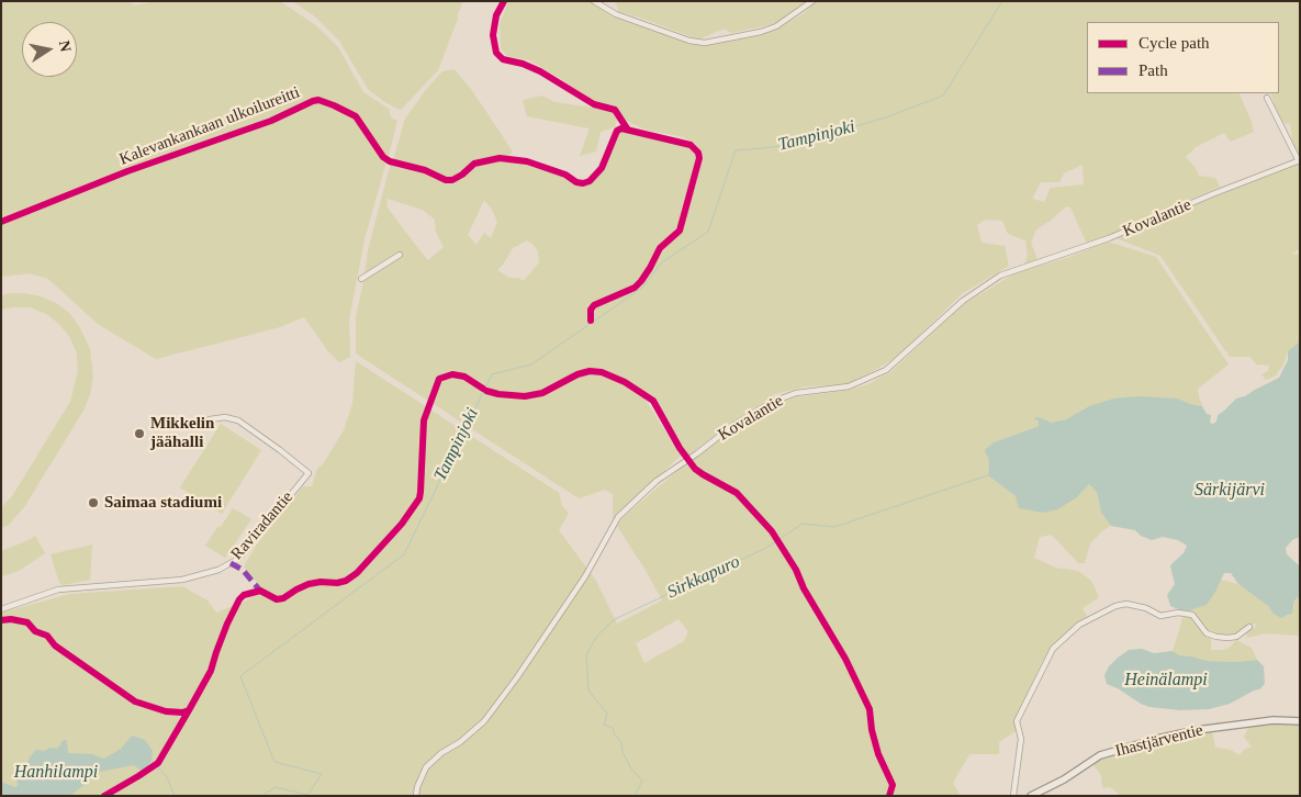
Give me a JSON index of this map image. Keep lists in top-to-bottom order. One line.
{"streets":{"street":["Kovalantie","Raviradantie","Ihastjärventie"],"cycle path":["Kalevankankaan ulkoilureitti"]},"water":["Tampinjoki","Särkijärvi","Sirkkapuro","Heinälampi","Hanhilampi"],"places":["Mikkelin jäähalli","Saimaa stadiumi"],"legend":["Cycle path","Path"],"north":"right"}
